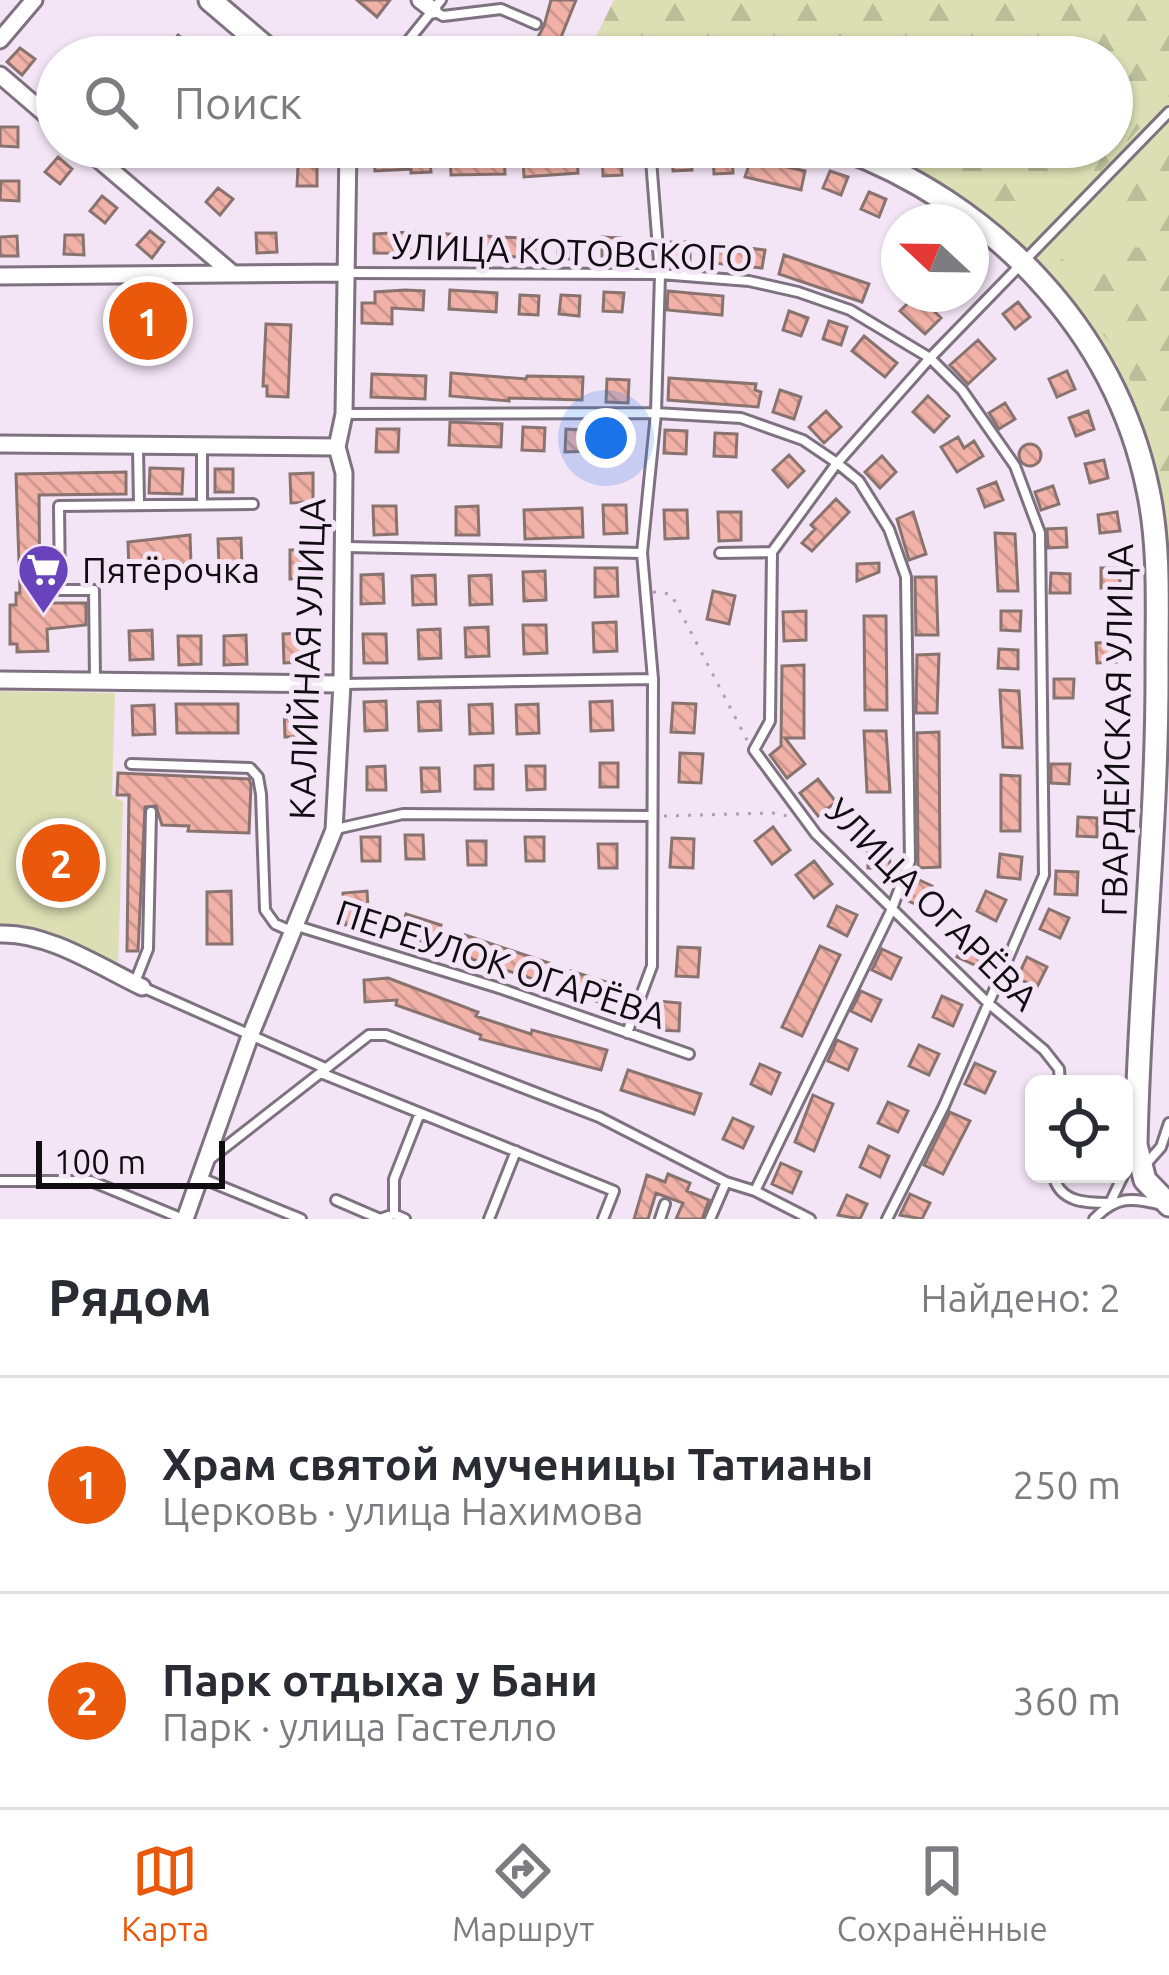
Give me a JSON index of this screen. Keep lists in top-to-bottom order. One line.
{"streets":{"main road":["ГВАРДЕЙСКАЯ УЛИЦА"],"street":["КАЛИЙНАЯ УЛИЦА"],"lane":["УЛИЦА КОТОВСКОГО","УЛИЦА ОГАРЁВА","ПЕРЕУЛОК ОГАРЁВА"]},"crossings":[["УЛИЦА КОТОВСКОГО","КАЛИЙНАЯ УЛИЦА"],["УЛИЦА КОТОВСКОГО","УЛИЦА ОГАРЁВА"],["КАЛИЙНАЯ УЛИЦА","ПЕРЕУЛОК ОГАРЁВА"]],"places":{"supermarket":["Пятёрочка"]},"scale_bar":"100 m","north":"left","page":{"search":"Поиск","pins":["1","2"],"scale":"100 m","heading":["Рядом","Найдено: 2"],"list":[{"mark":"1","name":"Храм святой мученицы Татианы","note":"Церковь · улица Нахимова","value":"250 m"},{"mark":"2","name":"Парк отдыха у Бани","note":"Парк · улица Гастелло","value":"360 m"}],"nav":["Карта","Маршрут","Сохранённые"]}}
